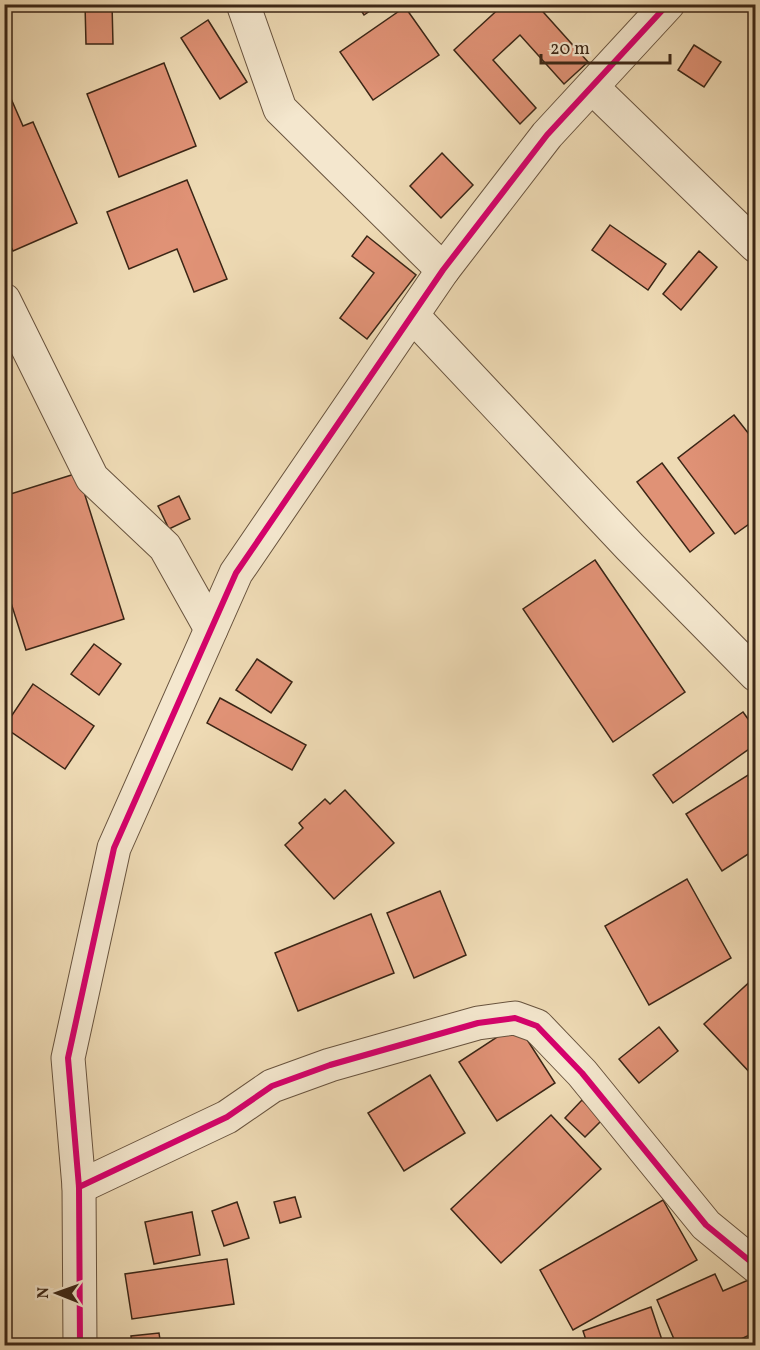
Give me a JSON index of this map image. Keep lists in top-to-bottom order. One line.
{"scale_bar":"20 m","north":"left"}
